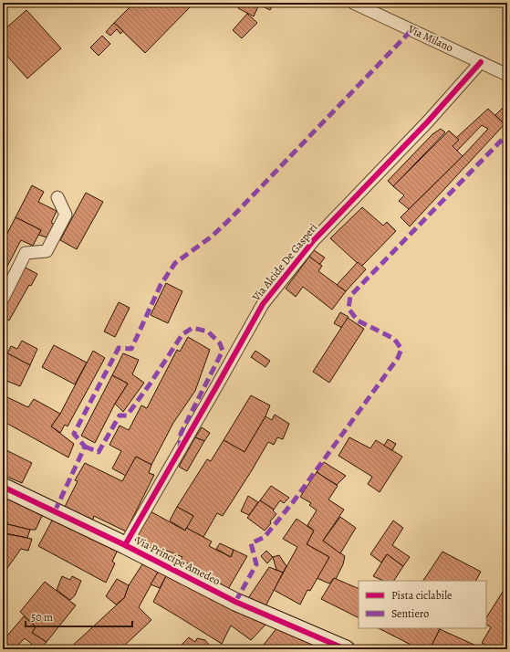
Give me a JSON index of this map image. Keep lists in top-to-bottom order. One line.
{"streets":{"street":["Via Milano","Via Alcide De Gasperi","Via Principe Amedeo"]},"crossings":[["Via Milano","Via Alcide De Gasperi"],["Via Alcide De Gasperi","Via Principe Amedeo"]],"legend":["Pista ciclabile","Sentiero"],"scale_bar":"50 m"}
